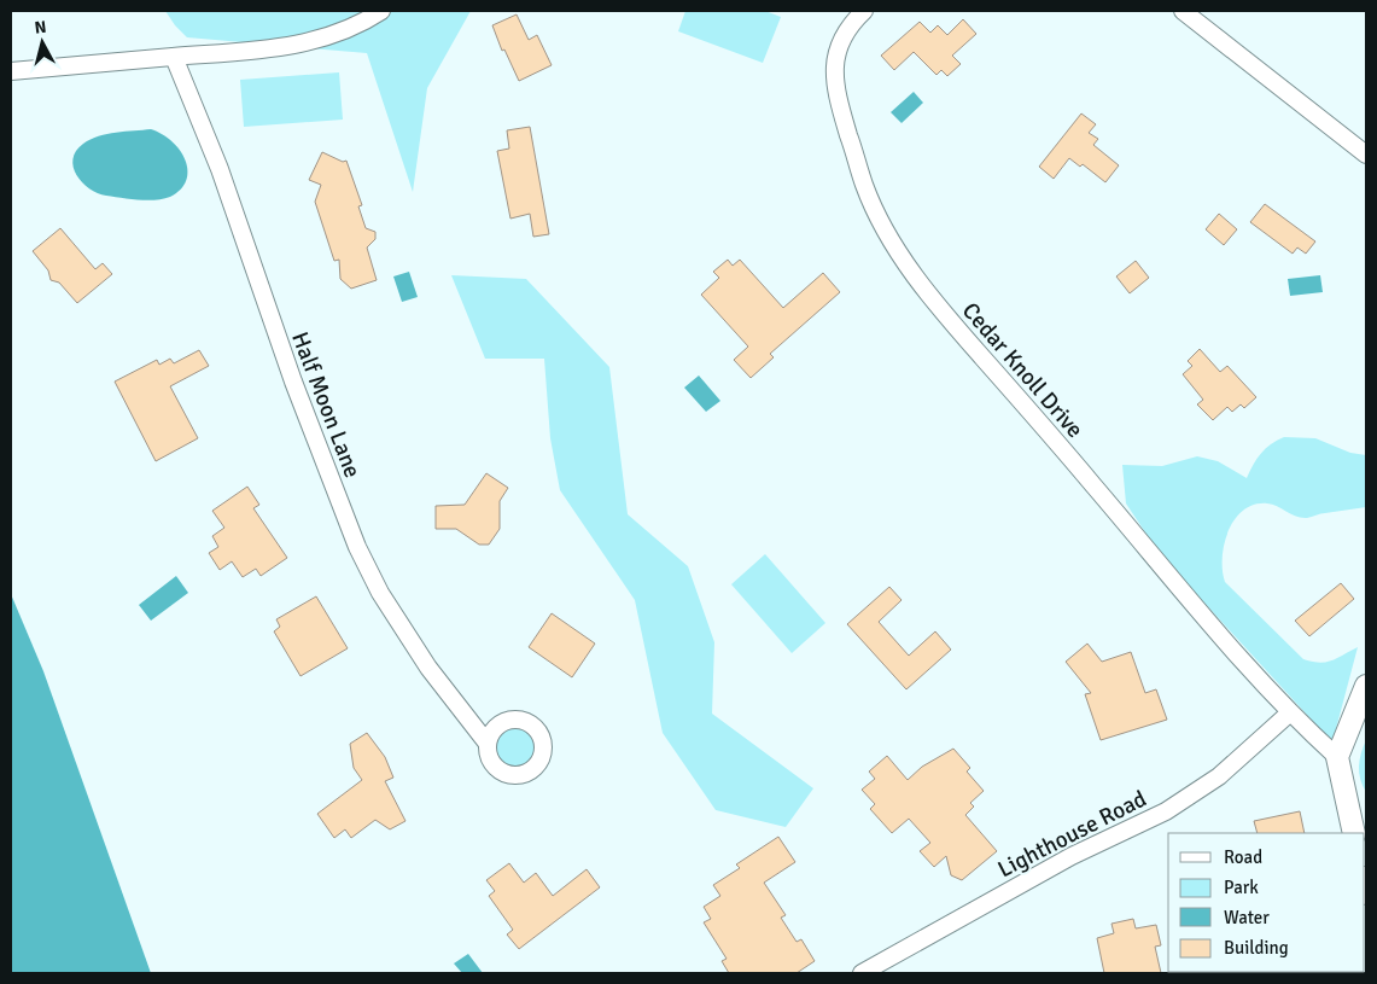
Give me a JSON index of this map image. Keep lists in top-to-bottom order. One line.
{"streets":{"street":["Cedar Knoll Drive","Half Moon Lane","Lighthouse Road"]},"crossings":[["Cedar Knoll Drive","Lighthouse Road"]],"legend":["Road","Park","Water","Building"],"north":"top"}
